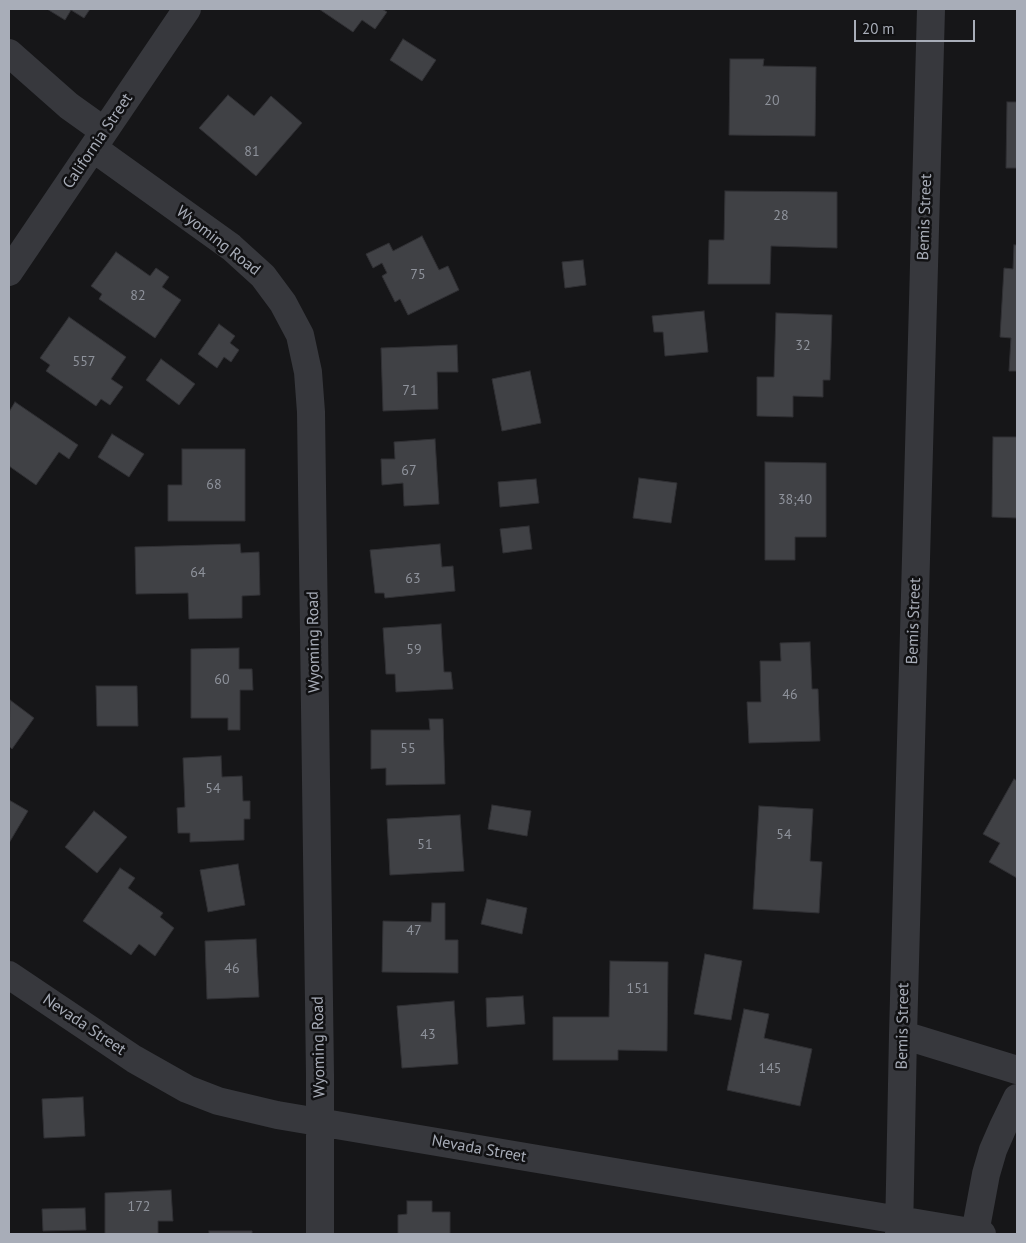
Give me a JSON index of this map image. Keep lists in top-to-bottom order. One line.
{"streets":{"street":["California Street","Bemis Street","Wyoming Road","Nevada Street"]},"crossings":[["California Street","Wyoming Road"],["Bemis Street","Nevada Street"],["Wyoming Road","Nevada Street"]],"house_numbers":["20","81","28","75","82","32","557","71","67","68","38;40","64","63","59","60","46","55","54","54","51","47","46","151","43","145","172"],"scale_bar":"20 m"}
